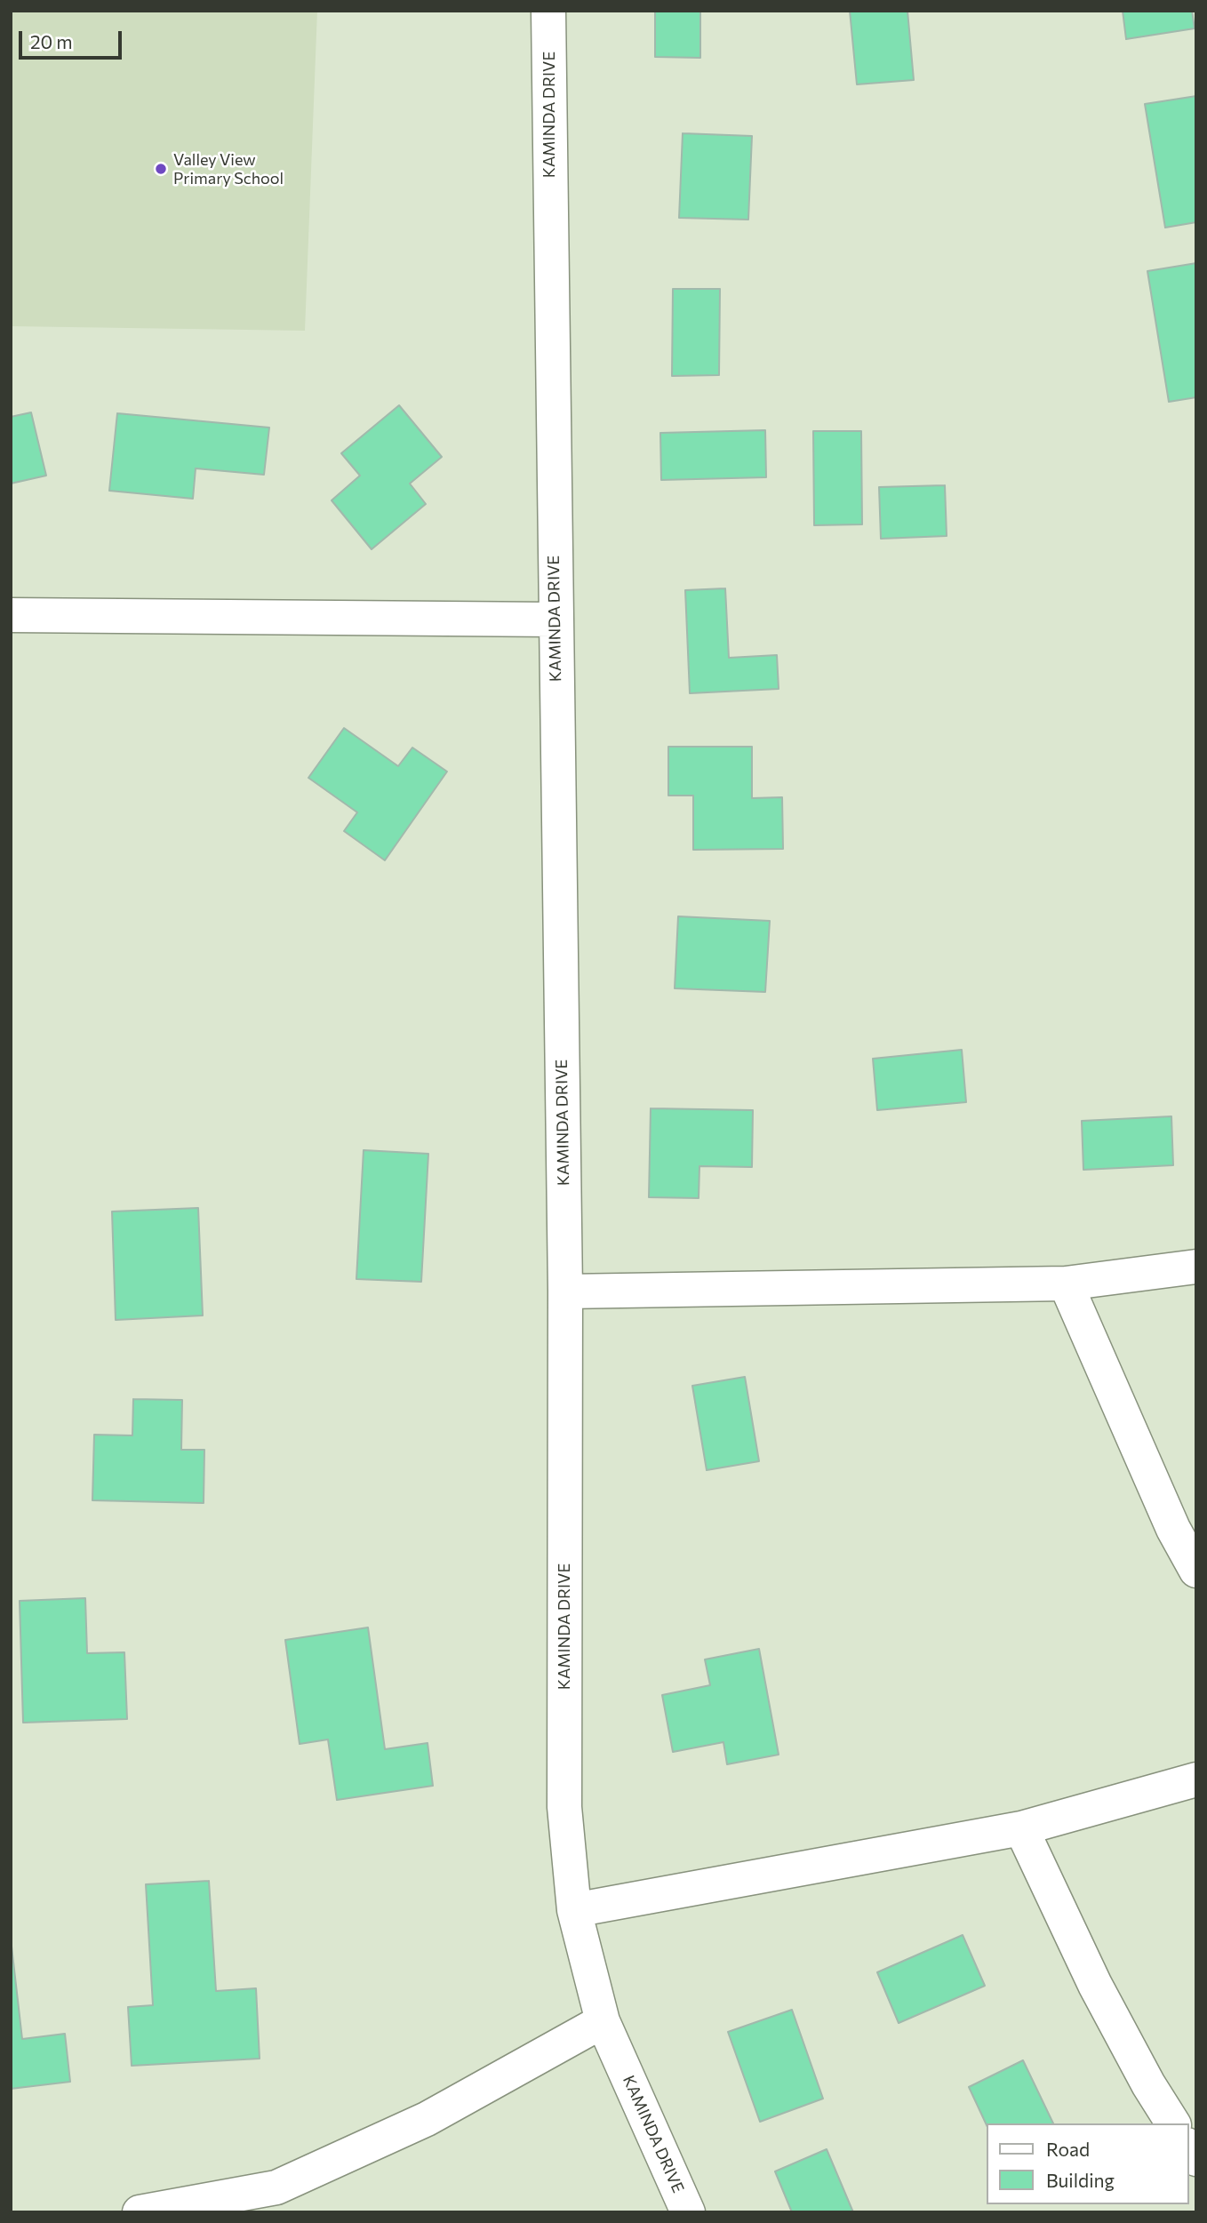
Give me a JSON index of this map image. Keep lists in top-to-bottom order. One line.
{"streets":{"street":["KAMINDA DRIVE"]},"places":["Valley View Primary School"],"legend":["Road","Building"],"scale_bar":"20 m"}
